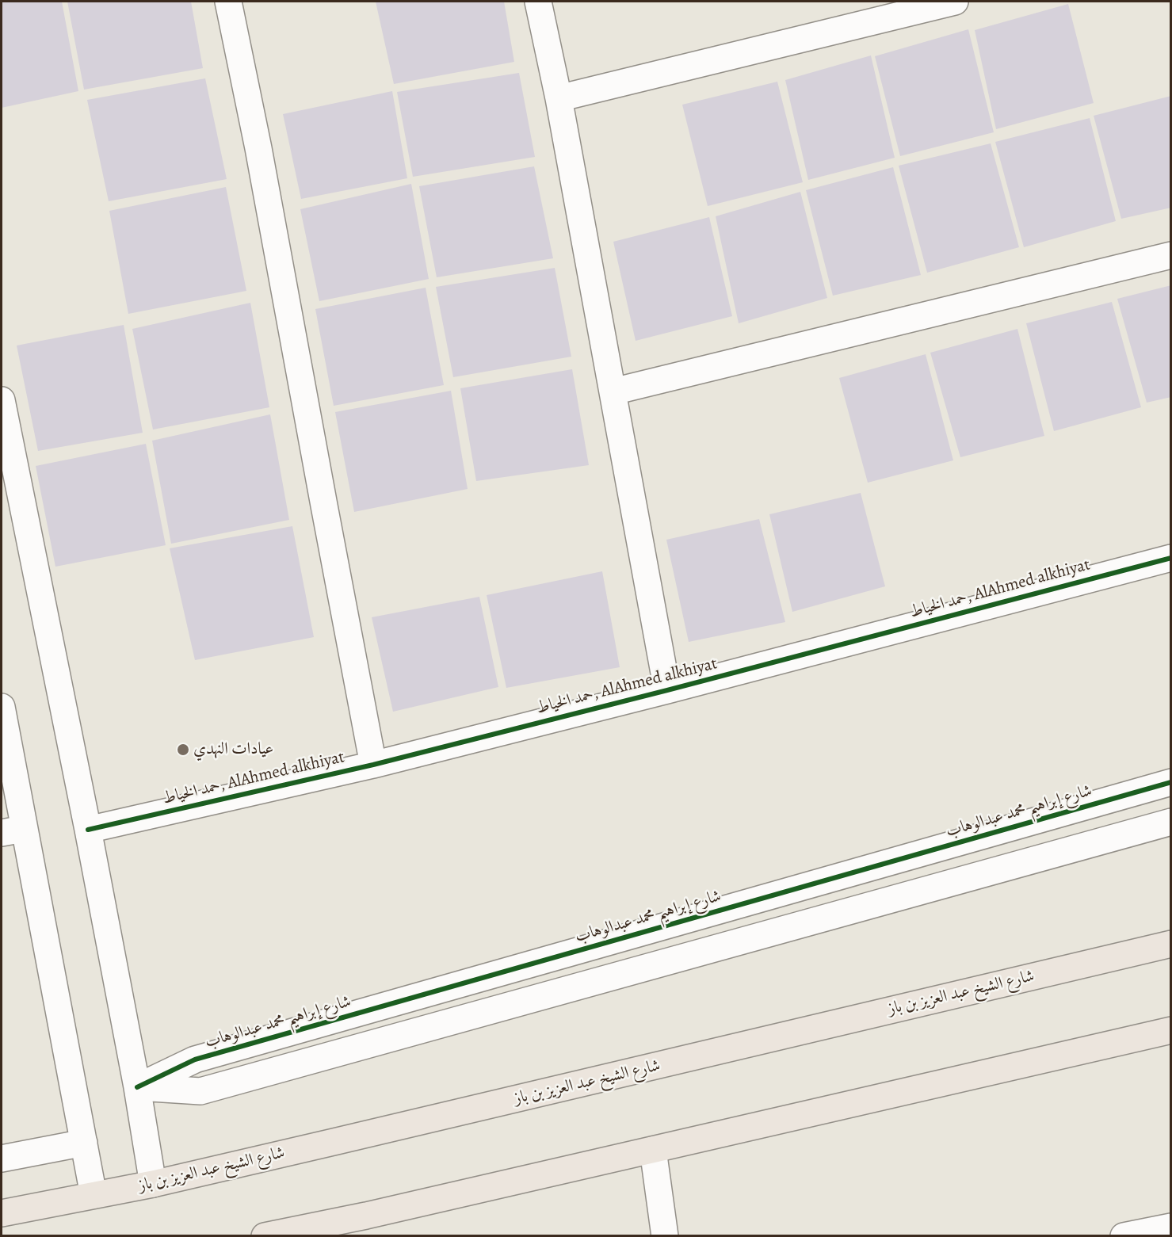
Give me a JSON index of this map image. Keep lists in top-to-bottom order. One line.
{"streets":{"main road":["شارع الشيخ عبد العزيز بن باز"],"street":["حمد الخياط, AlAhmed alkhiyat","شارع إبراهيم محمد عبدالوهاب"]},"places":["عيادات النهدي"]}
